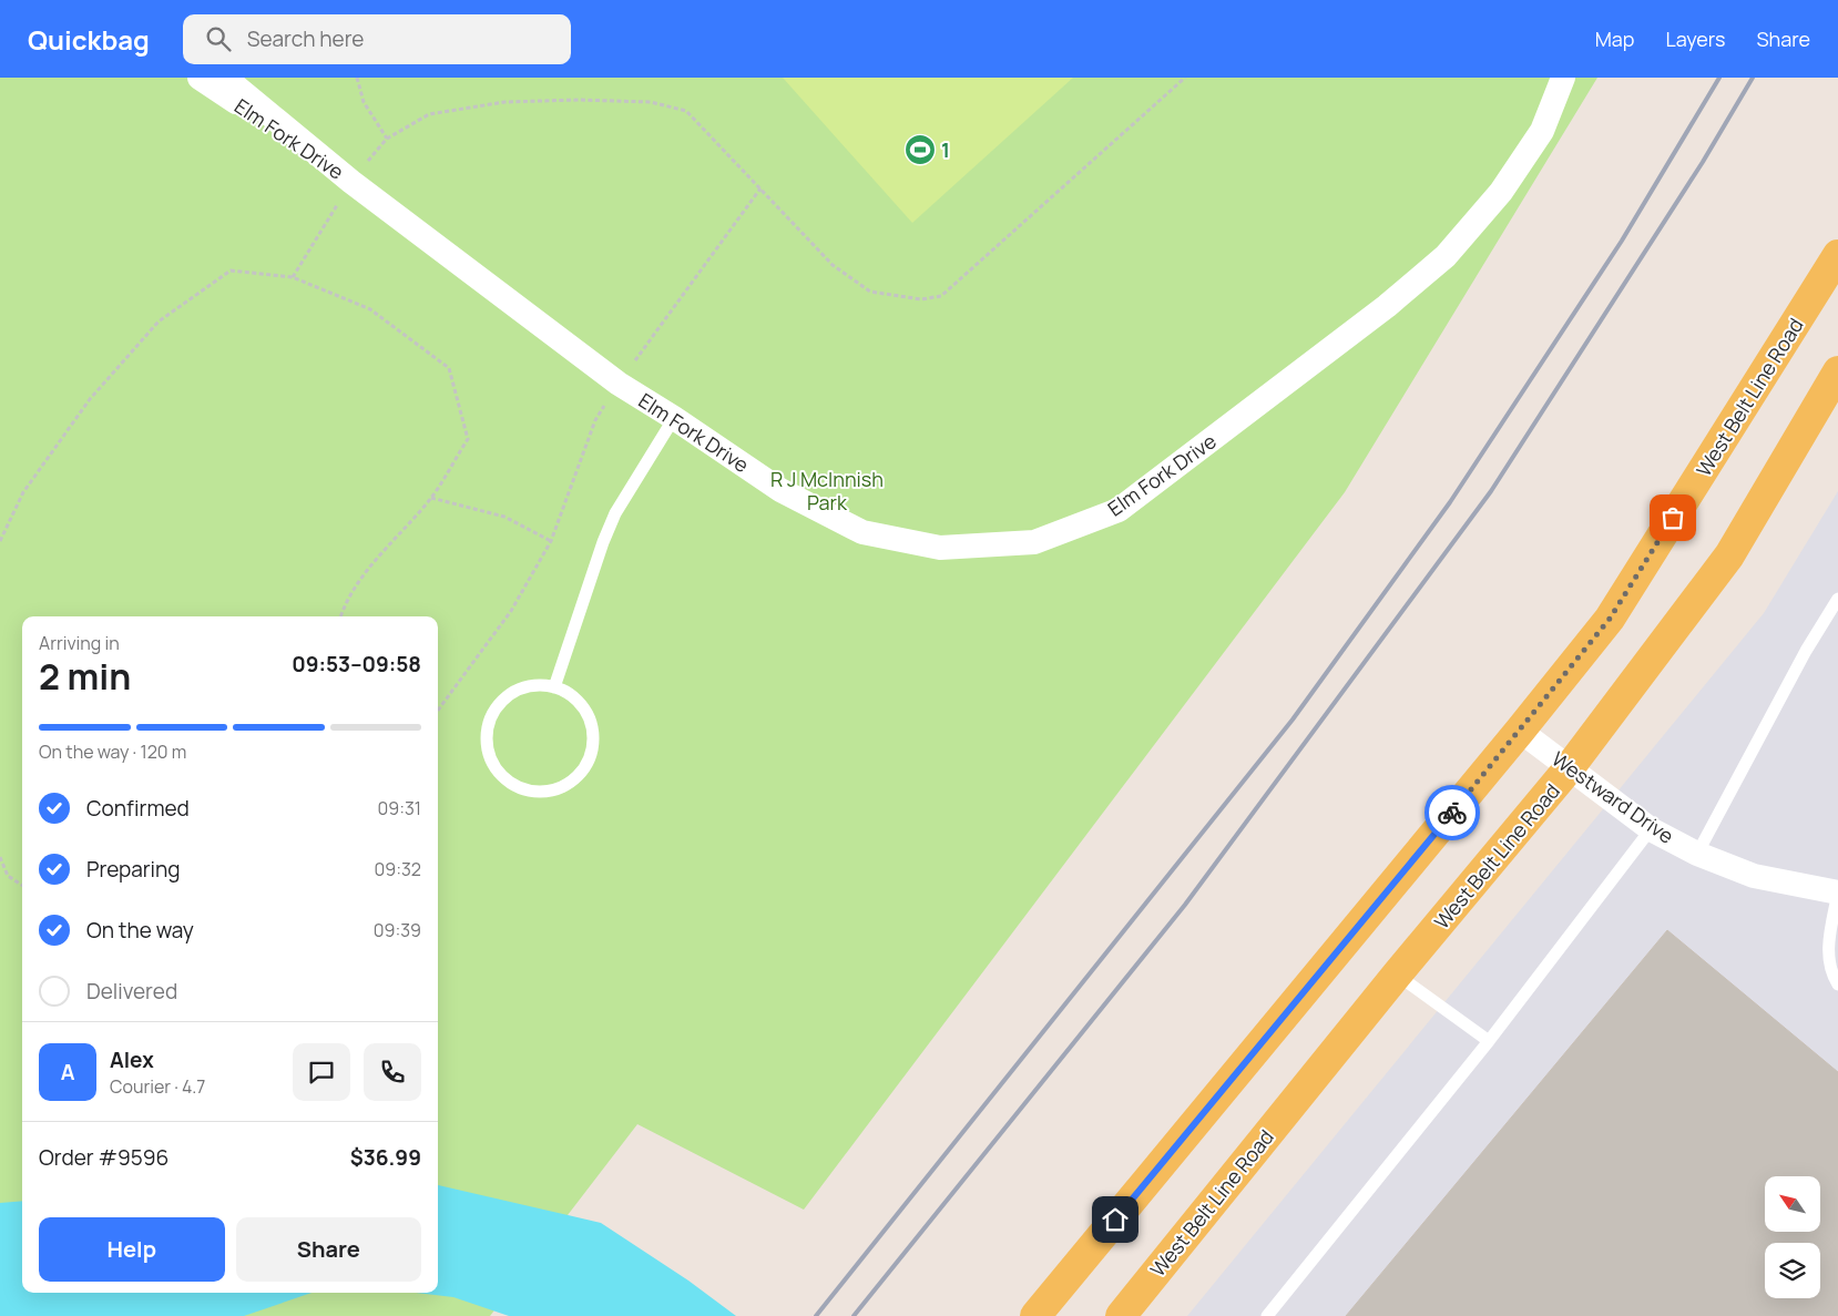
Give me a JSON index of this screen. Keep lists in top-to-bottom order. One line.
{"streets":{"main road":["West Belt Line Road"],"street":["Elm Fork Drive","Westward Drive"]},"crossings":[["West Belt Line Road","Westward Drive"]],"parks":["R J McInnish Park"],"places":{"sports":["1"]},"north":"top left","page":{"header":"Quickbag","search":"Search here","nav":["Map","Layers","Share"],"heading":["2 min","Arriving in","09:53–09:58"],"panel":["Alex","Courier · 4.7","Order #9596","$36.99"],"bar":"On the way · 120 m","list":[["Confirmed","09:31"],["Preparing","09:32"],["On the way","09:39"],"Delivered"],"round":"A","buttons":["Help","Share"]}}
